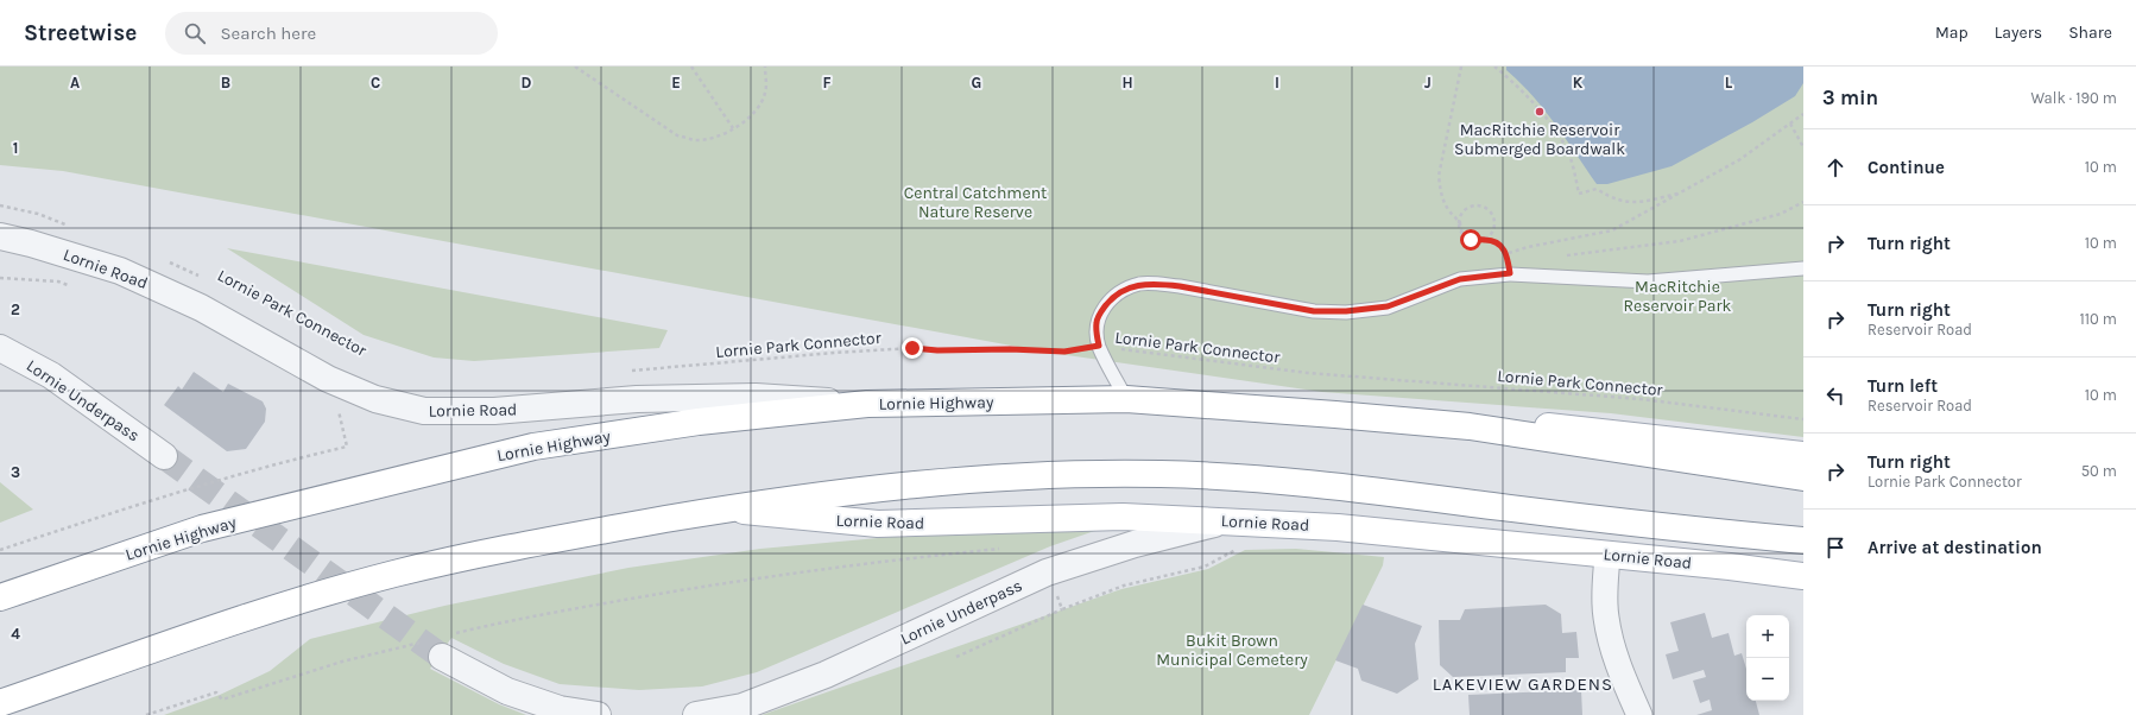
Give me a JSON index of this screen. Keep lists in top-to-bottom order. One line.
{"streets":{"main road":["Lornie Road","Lornie Highway"],"street":["Lornie Underpass"],"path":["Lornie Park Connector"]},"crossings":[["Lornie Road","Lornie Underpass"],["Lornie Road","Lornie Highway"]],"districts":["LAKEVIEW GARDENS"],"parks":["Central Catchment Nature Reserve","MacRitchie Reservoir Park","Bukit Brown Municipal Cemetery"],"places":["MacRitchie Reservoir Submerged Boardwalk"],"page":{"header":"Streetwise","search":"Search here","nav":["Map","Layers","Share"],"heading":["3 min","Walk · 190 m"],"list":[["Continue","10 m"],["Turn right","10 m"],["Turn right","Reservoir Road","110 m"],["Turn left","Reservoir Road","10 m"],["Turn right","Lornie Park Connector","50 m"],"Arrive at destination"],"map_buttons":["+","−"]},"grid":{"columns":["A","B","C","D","E","F","G","H","I","J","K","L"],"rows":["1","2","3","4"]}}
